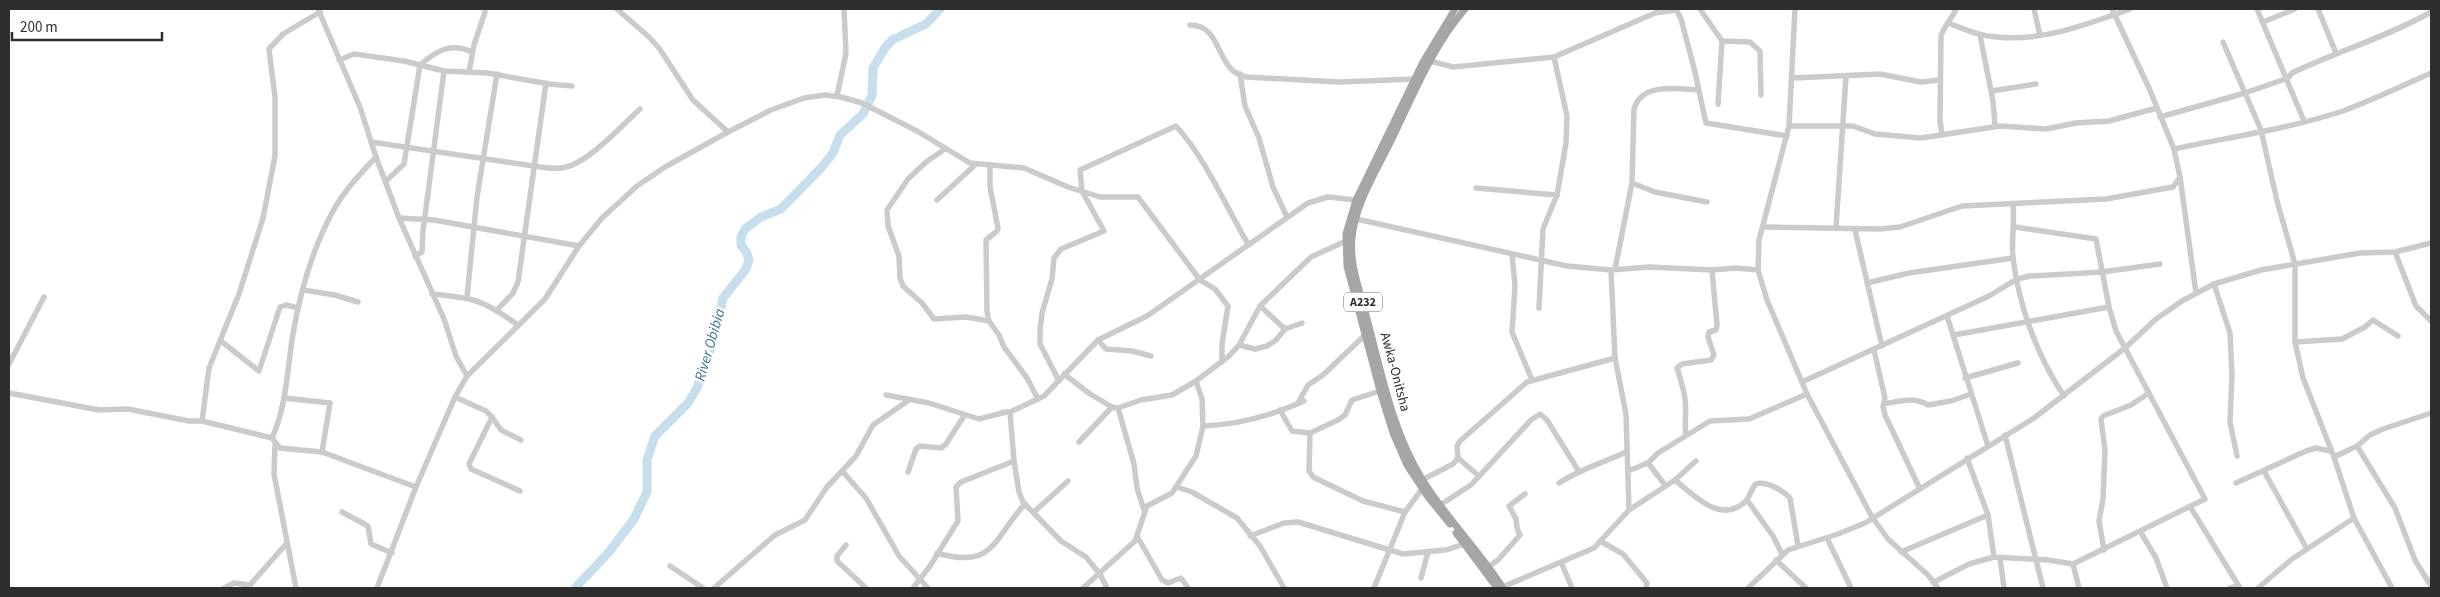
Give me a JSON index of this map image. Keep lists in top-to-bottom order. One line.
{"streets":{"main road":["A232","Awka-Onitsha"]},"water":["River Obibia"],"scale_bar":"200 m"}
